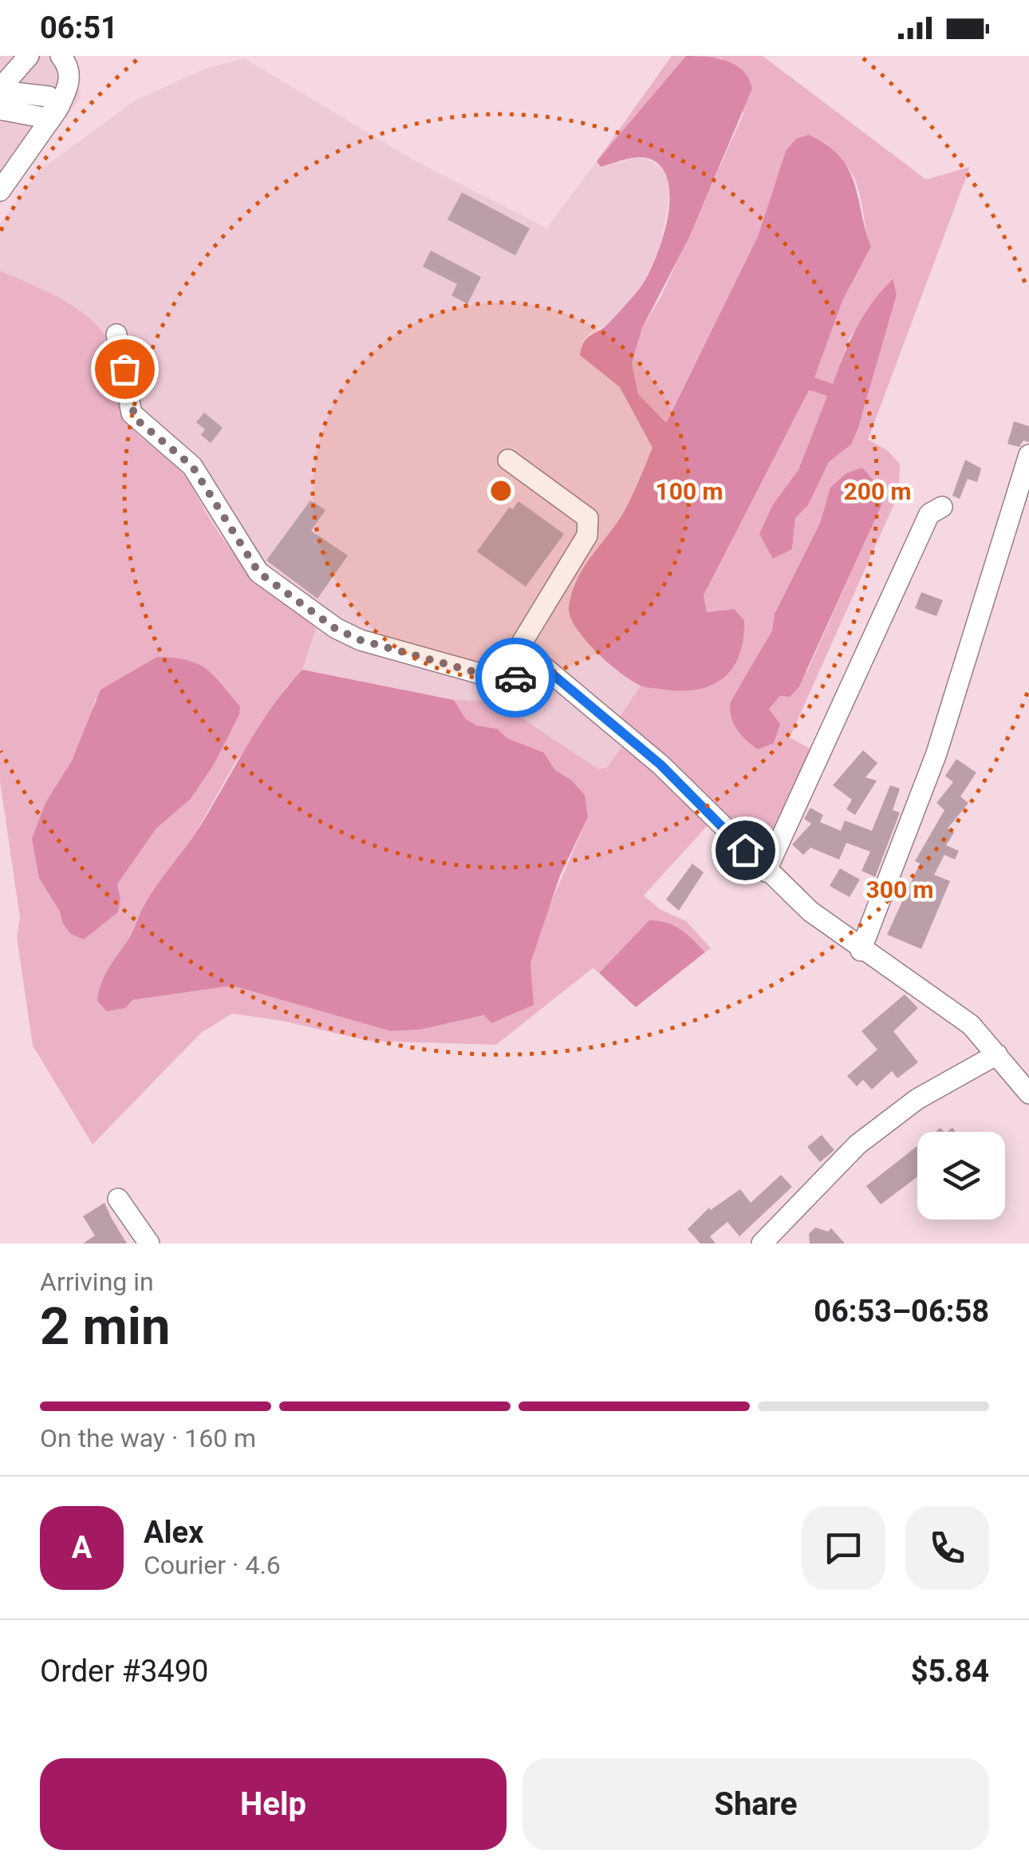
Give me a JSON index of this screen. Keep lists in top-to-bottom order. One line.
{"page":{"status":"06:51","heading":["2 min","Arriving in","06:53–06:58"],"panel":["Alex","Courier · 4.6","Order #3490","$5.84"],"bar":"On the way · 160 m","round":"A","buttons":["Help","Share"]},"rings":["100 m","200 m","300 m"]}
